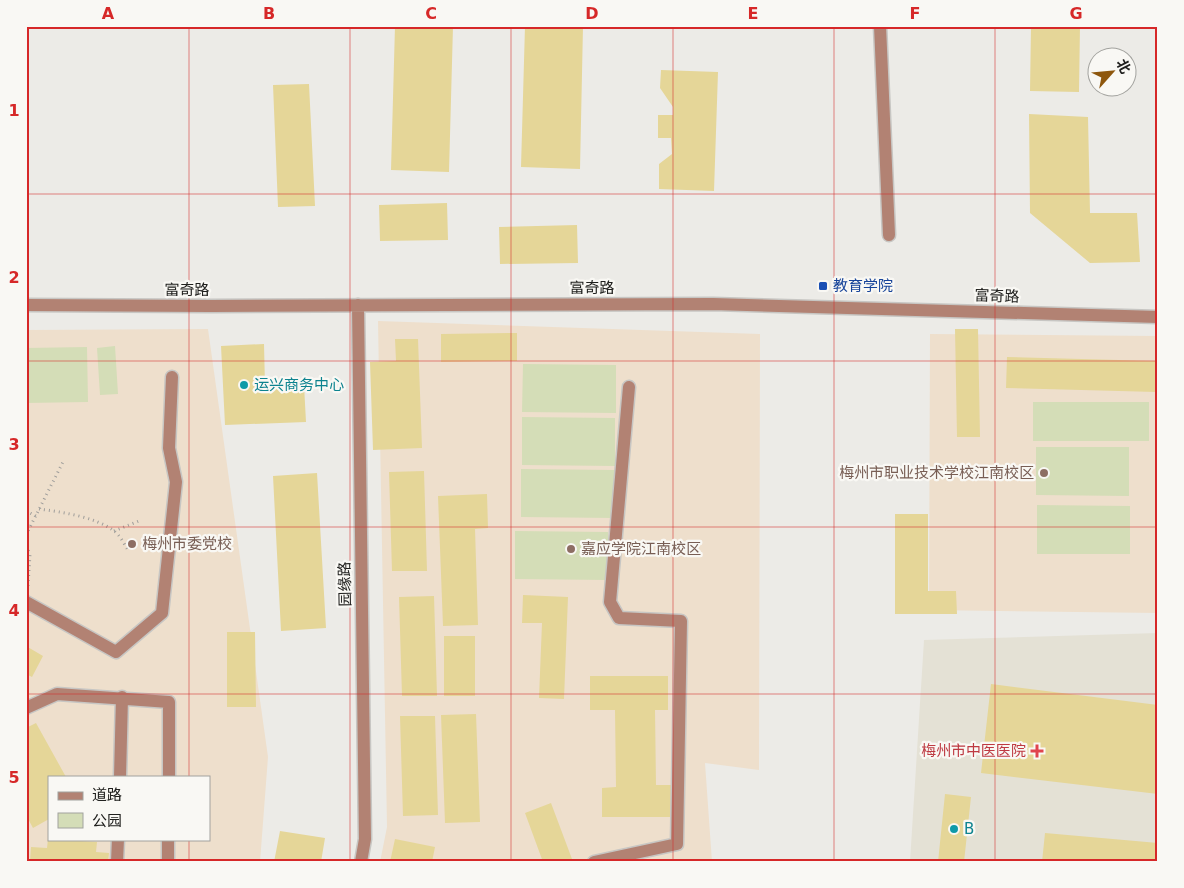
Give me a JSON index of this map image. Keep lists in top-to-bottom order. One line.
{"streets":{"street":["富奇路","园缘路"]},"crossings":[["富奇路","园缘路"]],"places":{"transit":["教育学院"],"other":["运兴商务中心","梅州市职业技术学校江南校区","梅州市委党校","嘉应学院江南校区","B"],"health":["梅州市中医医院"]},"legend":["道路","公园"],"north":"top right","grid":{"columns":["A","B","C","D","E","F","G"],"rows":["1","2","3","4","5"]}}
